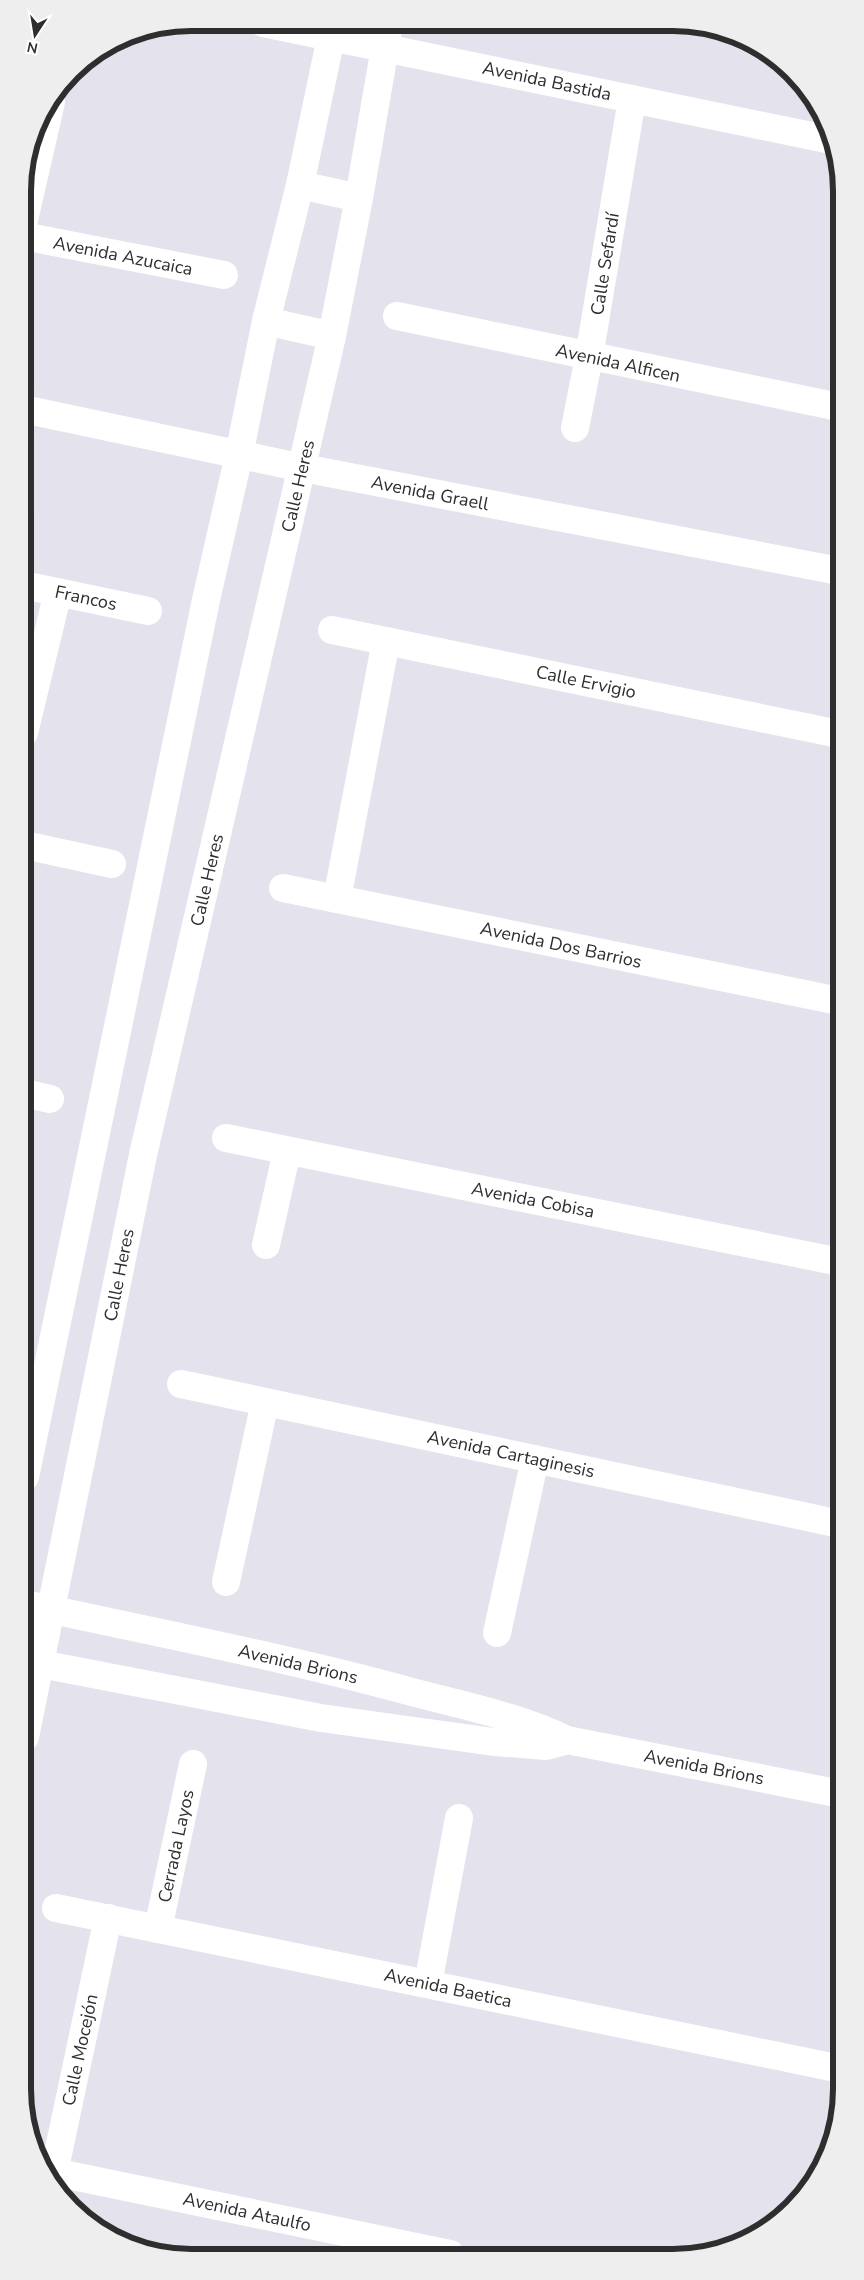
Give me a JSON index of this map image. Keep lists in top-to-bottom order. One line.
{"streets":{"street":["Avenida Bastida","Avenida Azucaica","Calle Sefardí","Avenida Alficen","Calle Heres","Avenida Graell","Francos","Calle Ervigio","Avenida Dos Barrios","Avenida Cobisa","Avenida Cartaginesis","Avenida Brions","Cerrada Layos","Avenida Baetica","Calle Mocejón","Avenida Ataulfo"]},"crossings":[["Avenida Bastida","Calle Sefardí"],["Avenida Bastida","Calle Heres"],["Calle Sefardí","Avenida Alficen"],["Calle Heres","Avenida Graell"],["Calle Heres","Avenida Brions"],["Cerrada Layos","Avenida Baetica"],["Avenida Baetica","Calle Mocejón"]],"north":"bottom"}
